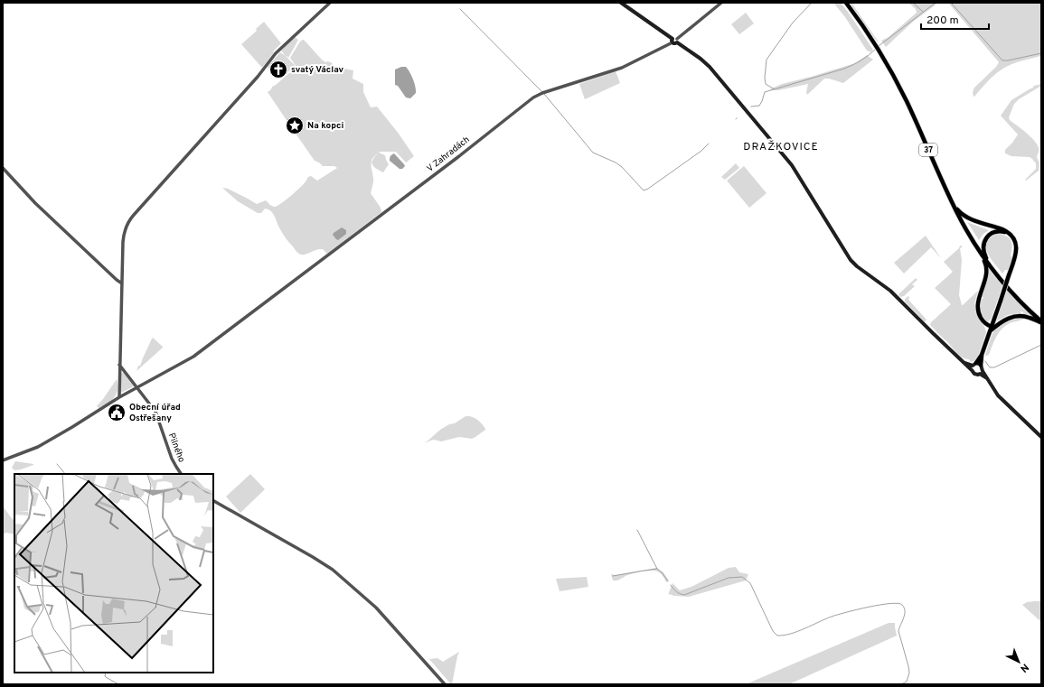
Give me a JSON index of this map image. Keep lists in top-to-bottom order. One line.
{"streets":{"main road":["37"],"street":["V Zahradách","Pilného"]},"crossings":[["V Zahradách","Pilného"]],"districts":["DRAŽKOVICE"],"places":{"church":["svatý Václav"],"place":["Na kopci"],"public building":["Obecní úřad Ostřešany"]},"scale_bar":"200 m","north":"bottom right"}
